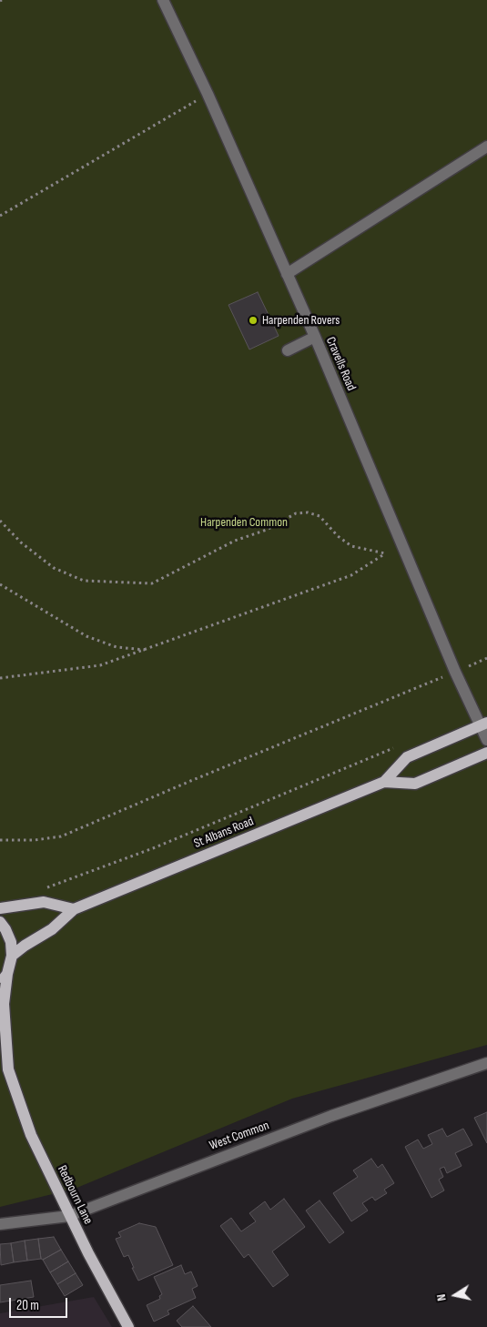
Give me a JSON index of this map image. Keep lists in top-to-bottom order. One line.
{"streets":{"main road":["St Albans Road","Redbourn Lane"],"street":["Cravells Road","West Common"]},"crossings":[["Cravells Road","St Albans Road"],["West Common","Redbourn Lane"]],"parks":["Harpenden Common"],"places":["Harpenden Rovers"],"scale_bar":"20 m","north":"left"}
